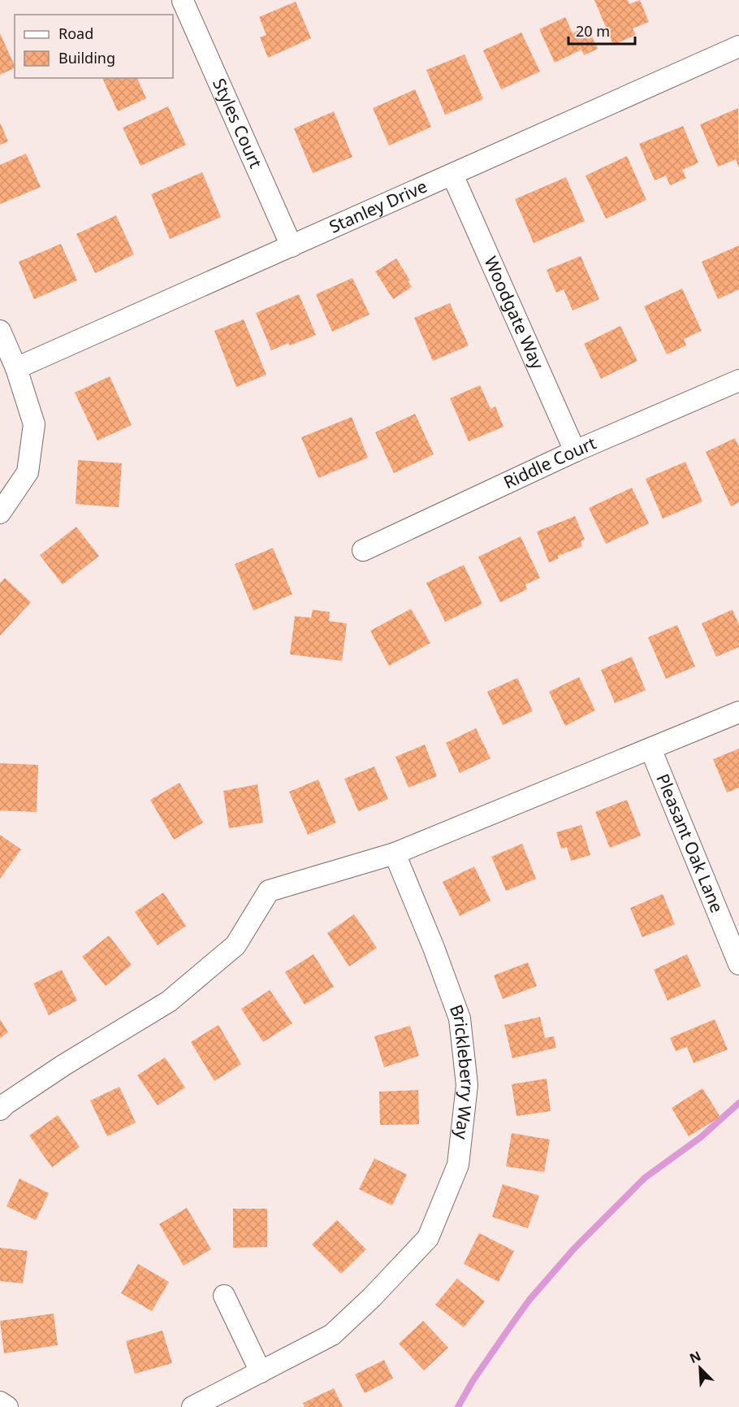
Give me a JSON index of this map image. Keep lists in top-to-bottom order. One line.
{"streets":{"street":["Styles Court","Stanley Drive","Woodgate Way","Riddle Court","Pleasant Oak Lane","Brickleberry Way"]},"crossings":[["Styles Court","Stanley Drive"],["Stanley Drive","Woodgate Way"],["Woodgate Way","Riddle Court"]],"legend":["Road","Building"],"scale_bar":"20 m","north":"top left"}
